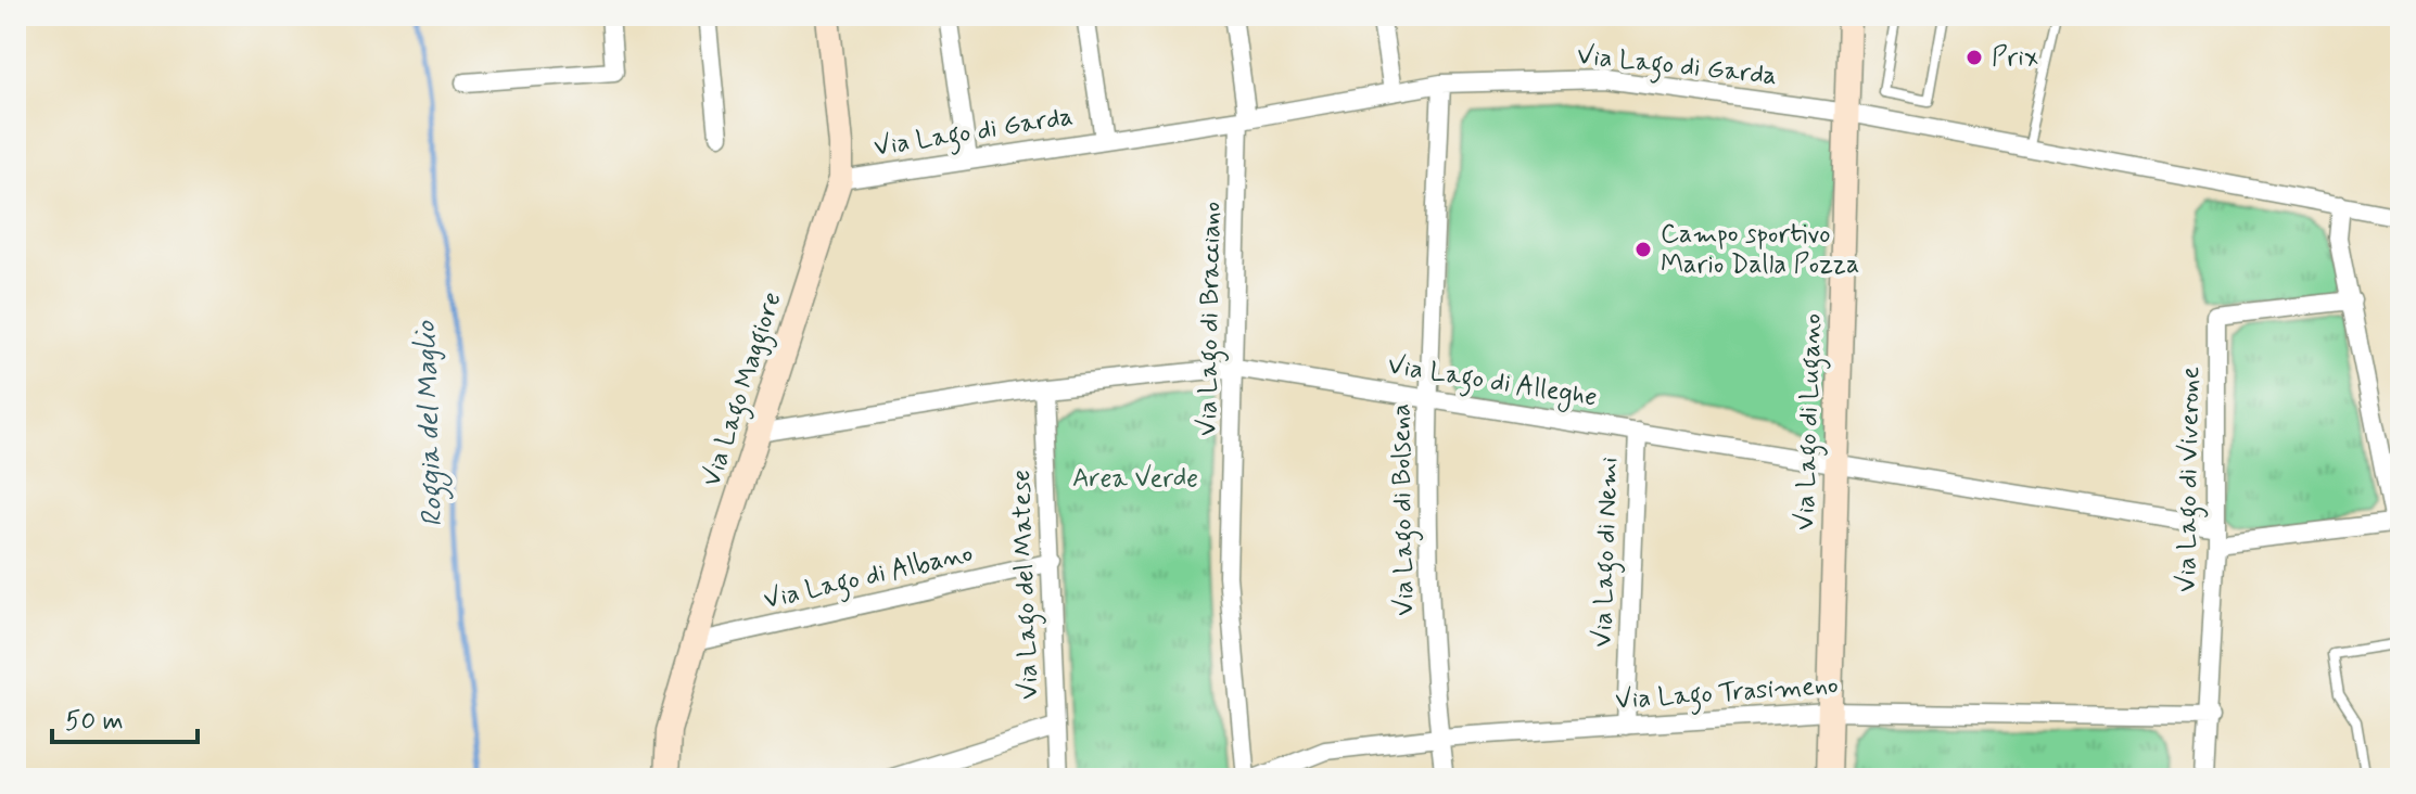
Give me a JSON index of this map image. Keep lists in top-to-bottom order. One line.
{"streets":{"street":["Via Lago di Garda","Via Lago di Bracciano","Via Lago di Alleghe","Via Lago Maggiore","Via Lago di Lugano","Via Lago di Viverone","Via Lago di Bolsena","Via Lago di Nemi","Via Lago di Albano","Via Lago del Matese","Via Lago Trasimeno"]},"crossings":[["Via Lago di Garda","Via Lago di Bracciano"],["Via Lago di Garda","Via Lago Maggiore"],["Via Lago di Garda","Via Lago di Lugano"],["Via Lago di Garda","Via Lago di Bolsena"],["Via Lago di Bracciano","Via Lago di Alleghe"],["Via Lago di Alleghe","Via Lago Maggiore"],["Via Lago di Alleghe","Via Lago di Lugano"],["Via Lago di Alleghe","Via Lago di Viverone"],["Via Lago di Alleghe","Via Lago di Bolsena"],["Via Lago di Alleghe","Via Lago di Nemi"],["Via Lago di Alleghe","Via Lago del Matese"],["Via Lago Maggiore","Via Lago di Albano"],["Via Lago di Lugano","Via Lago Trasimeno"],["Via Lago di Viverone","Via Lago Trasimeno"],["Via Lago di Bolsena","Via Lago Trasimeno"],["Via Lago di Nemi","Via Lago Trasimeno"],["Via Lago di Albano","Via Lago del Matese"]],"water":["Roggia del Maglio"],"parks":["Area Verde"],"places":["Prix","Campo sportivo Mario Dalla Pozza"],"scale_bar":"50 m"}
